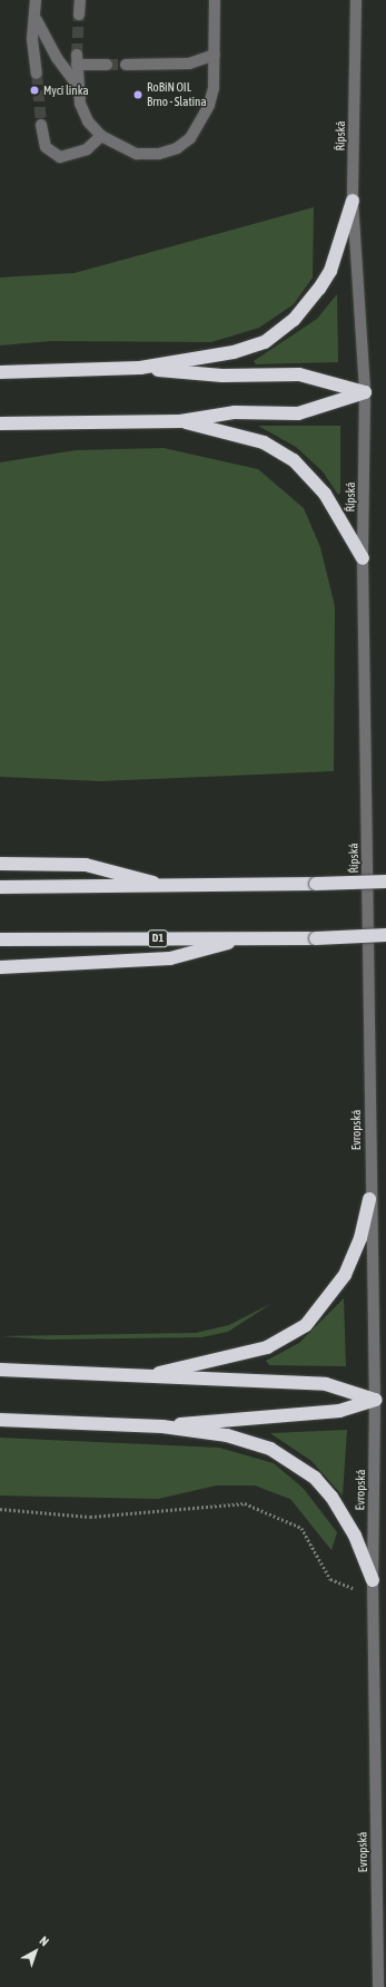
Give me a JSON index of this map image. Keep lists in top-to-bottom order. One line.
{"streets":{"highway":["D1"],"street":["Řípská","Evropská"]},"crossings":[["Řípská","Evropská"]],"places":["Mycí linka","RoBiN OIL Brno - Slatina"],"north":"top right"}
